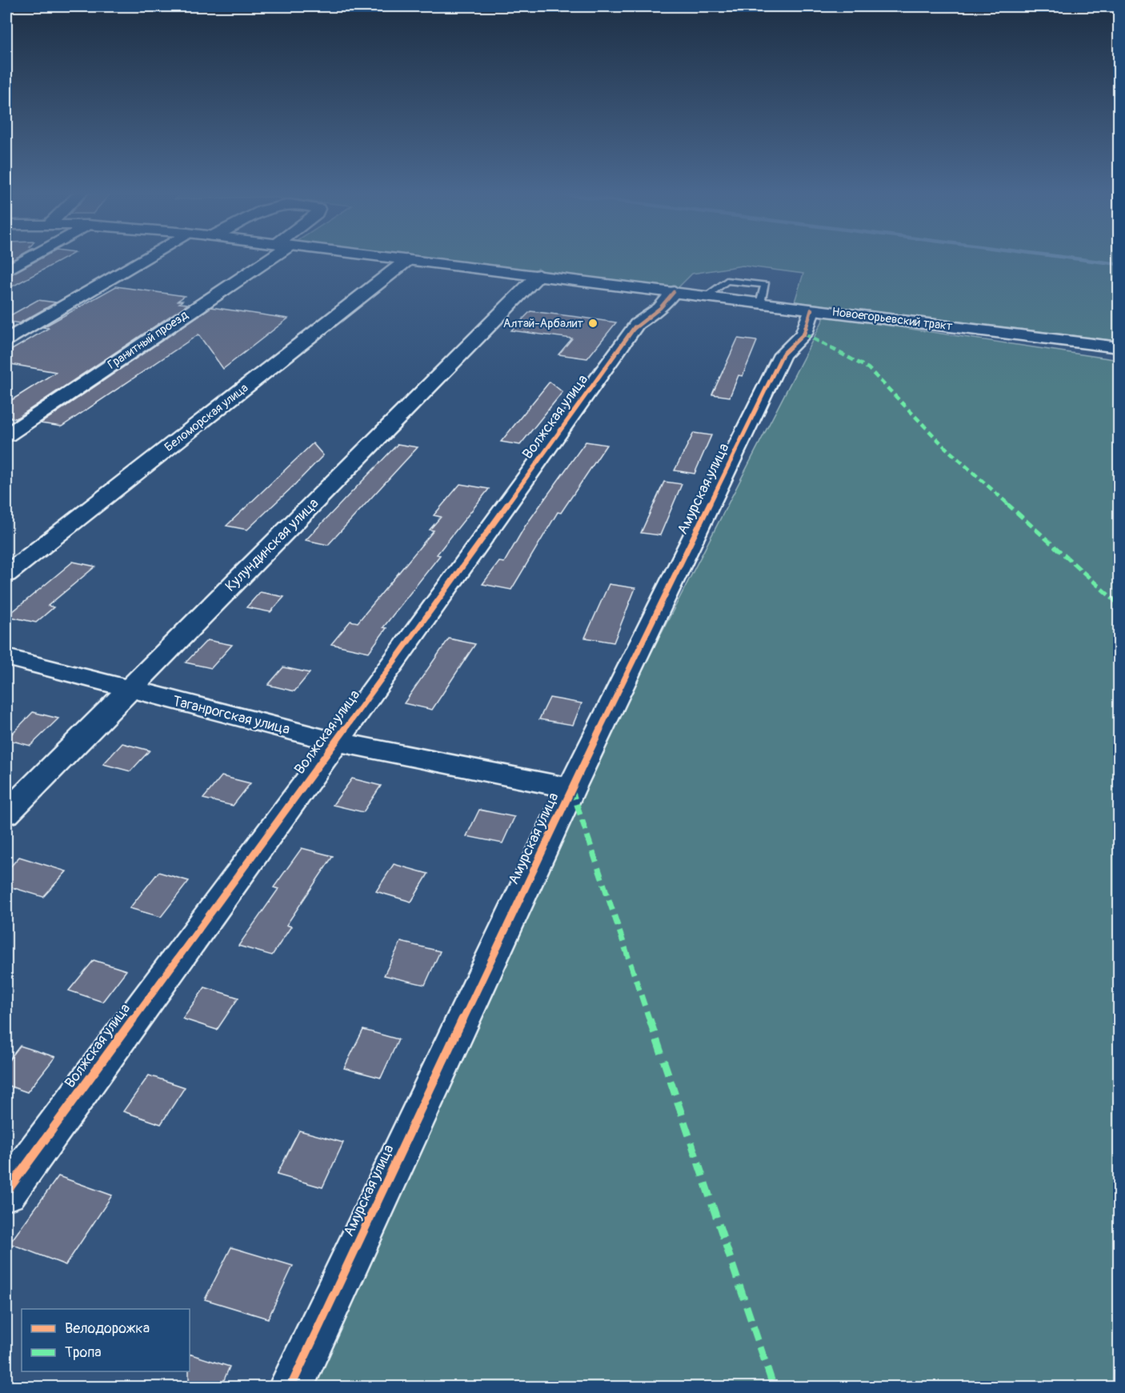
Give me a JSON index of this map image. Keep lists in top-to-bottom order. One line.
{"streets":{"street":["Новоегорьевский тракт","Гранитный проезд","Волжская улица","Беломорская улица","Амурская улица","Кулундинская улица","Таганрогская улица"]},"crossings":[["Новоегорьевский тракт","Волжская улица"],["Новоегорьевский тракт","Беломорская улица"],["Новоегорьевский тракт","Амурская улица"],["Новоегорьевский тракт","Кулундинская улица"],["Волжская улица","Таганрогская улица"],["Амурская улица","Таганрогская улица"],["Кулундинская улица","Таганрогская улица"]],"places":["Алтай-Арбалит"],"legend":["Велодорожка","Тропа"]}
